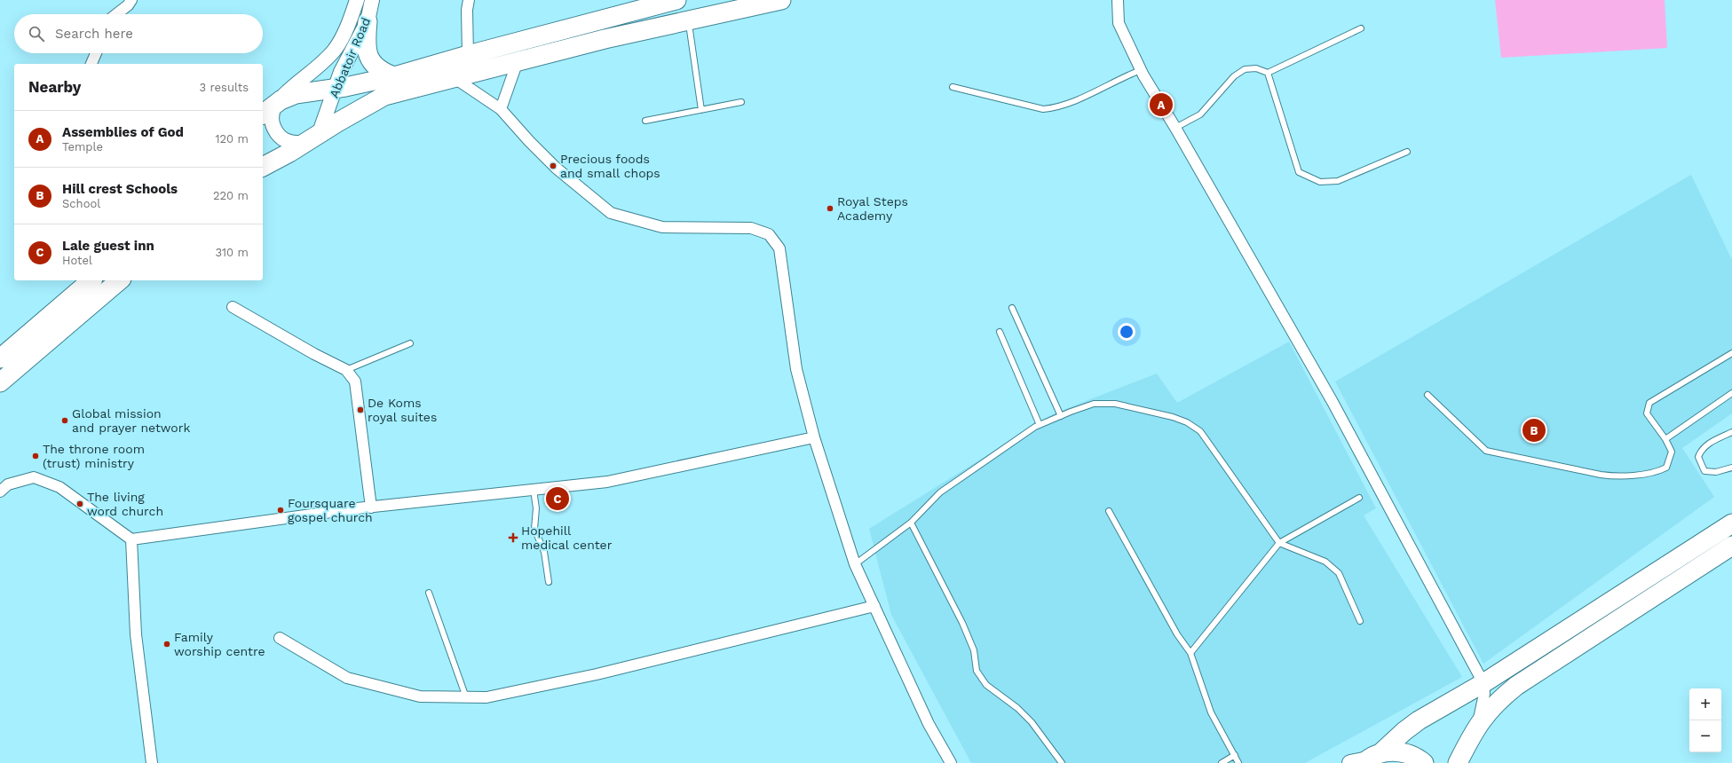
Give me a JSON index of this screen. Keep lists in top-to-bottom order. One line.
{"streets":{"street":["Abbatoir Road"]},"places":{"other":["Precious foods and small chops","Royal Steps Academy","De Koms royal suites","Global mission and prayer network","The throne room (trust) ministry","The living word church","Foursquare gospel church","Family worship centre"],"health":["Hopehill medical center"]},"page":{"search":"Search here","heading":["Nearby","3 results"],"pins":["A","B","C"],"list":[{"mark":"A","name":"Assemblies of God","note":"Temple","value":"120 m"},{"mark":"B","name":"Hill crest Schools","note":"School","value":"220 m"},{"mark":"C","name":"Lale guest inn","note":"Hotel","value":"310 m"}],"map_buttons":["+","−"]}}
